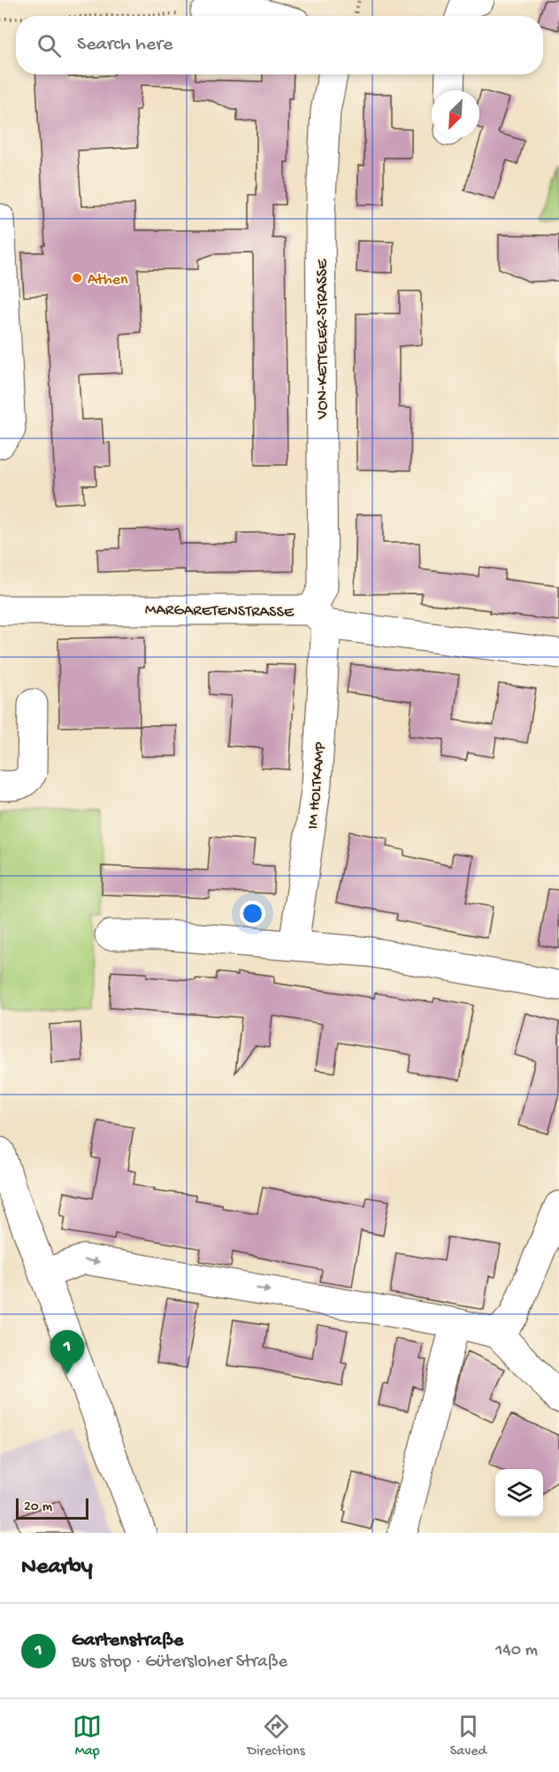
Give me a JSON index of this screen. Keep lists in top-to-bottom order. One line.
{"streets":{"street":["VON-KETTELER-STRASSE","MARGARETENSTRASSE","IM HOLTKAMP"]},"crossings":[["VON-KETTELER-STRASSE","MARGARETENSTRASSE"],["VON-KETTELER-STRASSE","IM HOLTKAMP"],["MARGARETENSTRASSE","IM HOLTKAMP"]],"places":["Athen"],"scale_bar":"20 m","north":"bottom left","page":{"search":"Search here","pins":"1","scale":"20 m","heading":"Nearby","list":[{"mark":"1","name":"Gartenstraße","note":"Bus stop · Gütersloher Straße","value":"140 m"}],"nav":["Map","Directions","Saved"]}}
